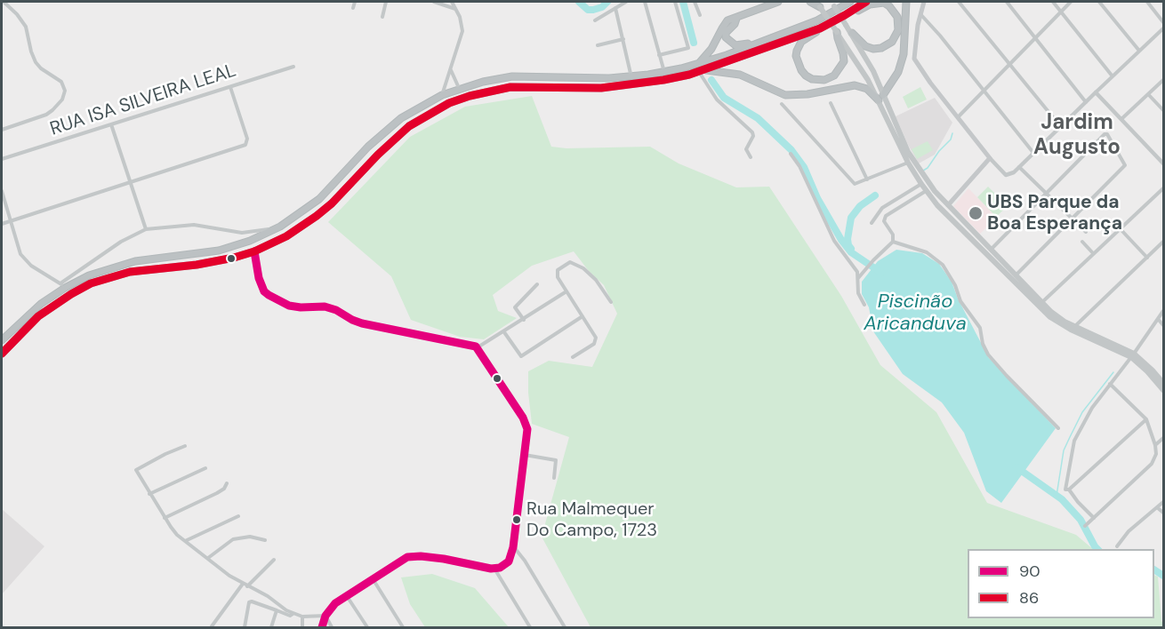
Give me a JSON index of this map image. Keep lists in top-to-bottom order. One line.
{"streets":{"street":["RUA ISA SILVEIRA LEAL"]},"districts":["Jardim Augusto"],"water":["Piscinão Aricanduva"],"places":["UBS Parque da Boa Esperança","Rua Malmequer Do Campo, 1723"],"lines":["transit line 86","transit line 90"],"legend":["90","86"]}
